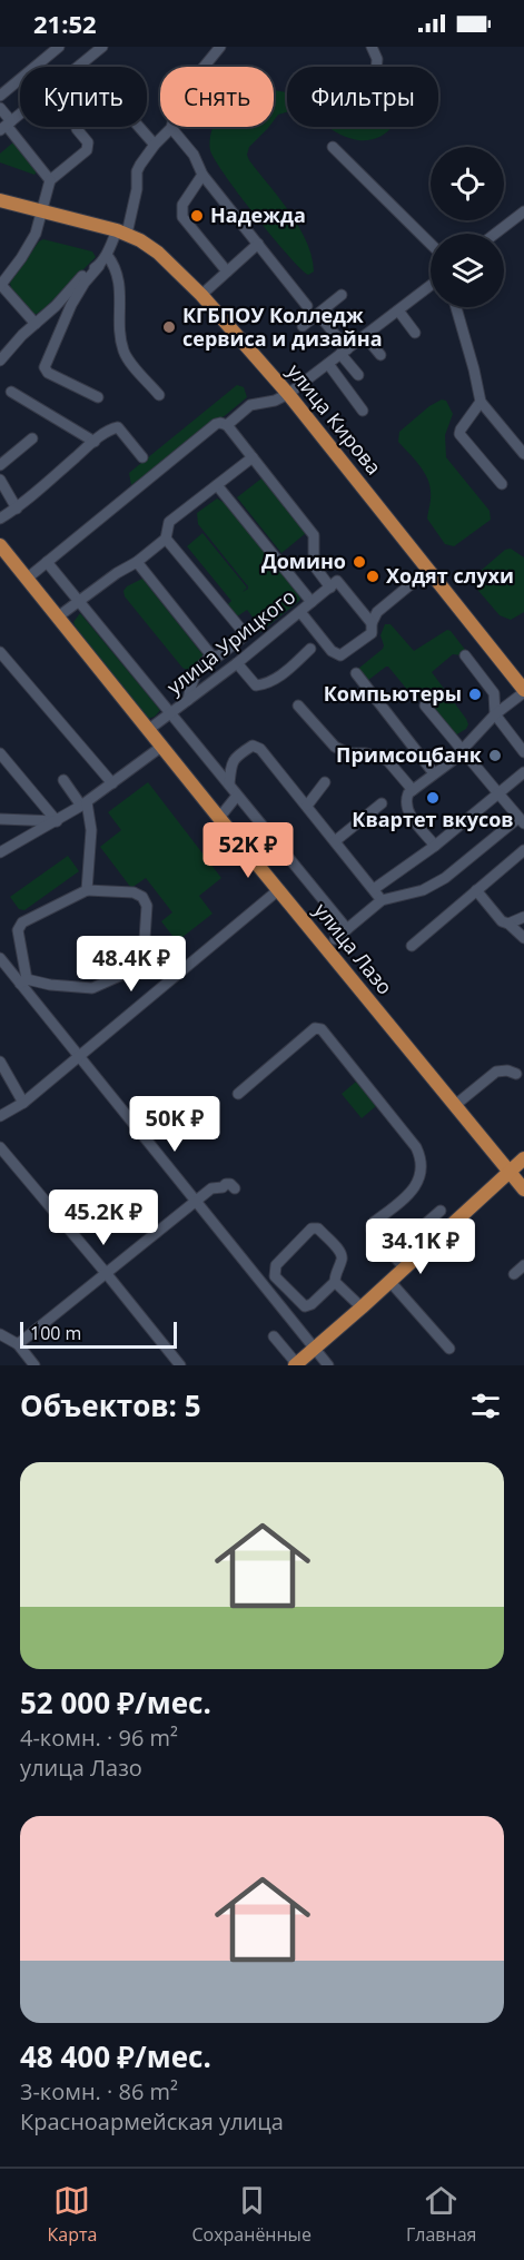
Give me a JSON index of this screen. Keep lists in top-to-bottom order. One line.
{"streets":{"main road":["улица Кирова","улица Лазо"],"street":["улица Урицкого"]},"crossings":[["улица Урицкого","улица Лазо"]],"places":["Надежда","КГБПОУ Колледж сервиса и дизайна","Домино","Ходят слухи","Компьютеры","Примсоцбанк","Квартет вкусов"],"scale_bar":"100 m","page":{"status":"21:52","chip":["Купить","Снять","Фильтры"],"price":["52K ₽","48.4K ₽","50K ₽","45.2K ₽","34.1K ₽"],"scale":"100 m","heading":"Объектов: 5","list":[{"name":"52 000 ₽/мес.","note":"4-комн. · 96 m² · улица Лазо"},{"name":"48 400 ₽/мес.","note":"3-комн. · 86 m² · Красноармейская улица"}],"tabs":["Карта","Сохранённые","Главная"]}}
